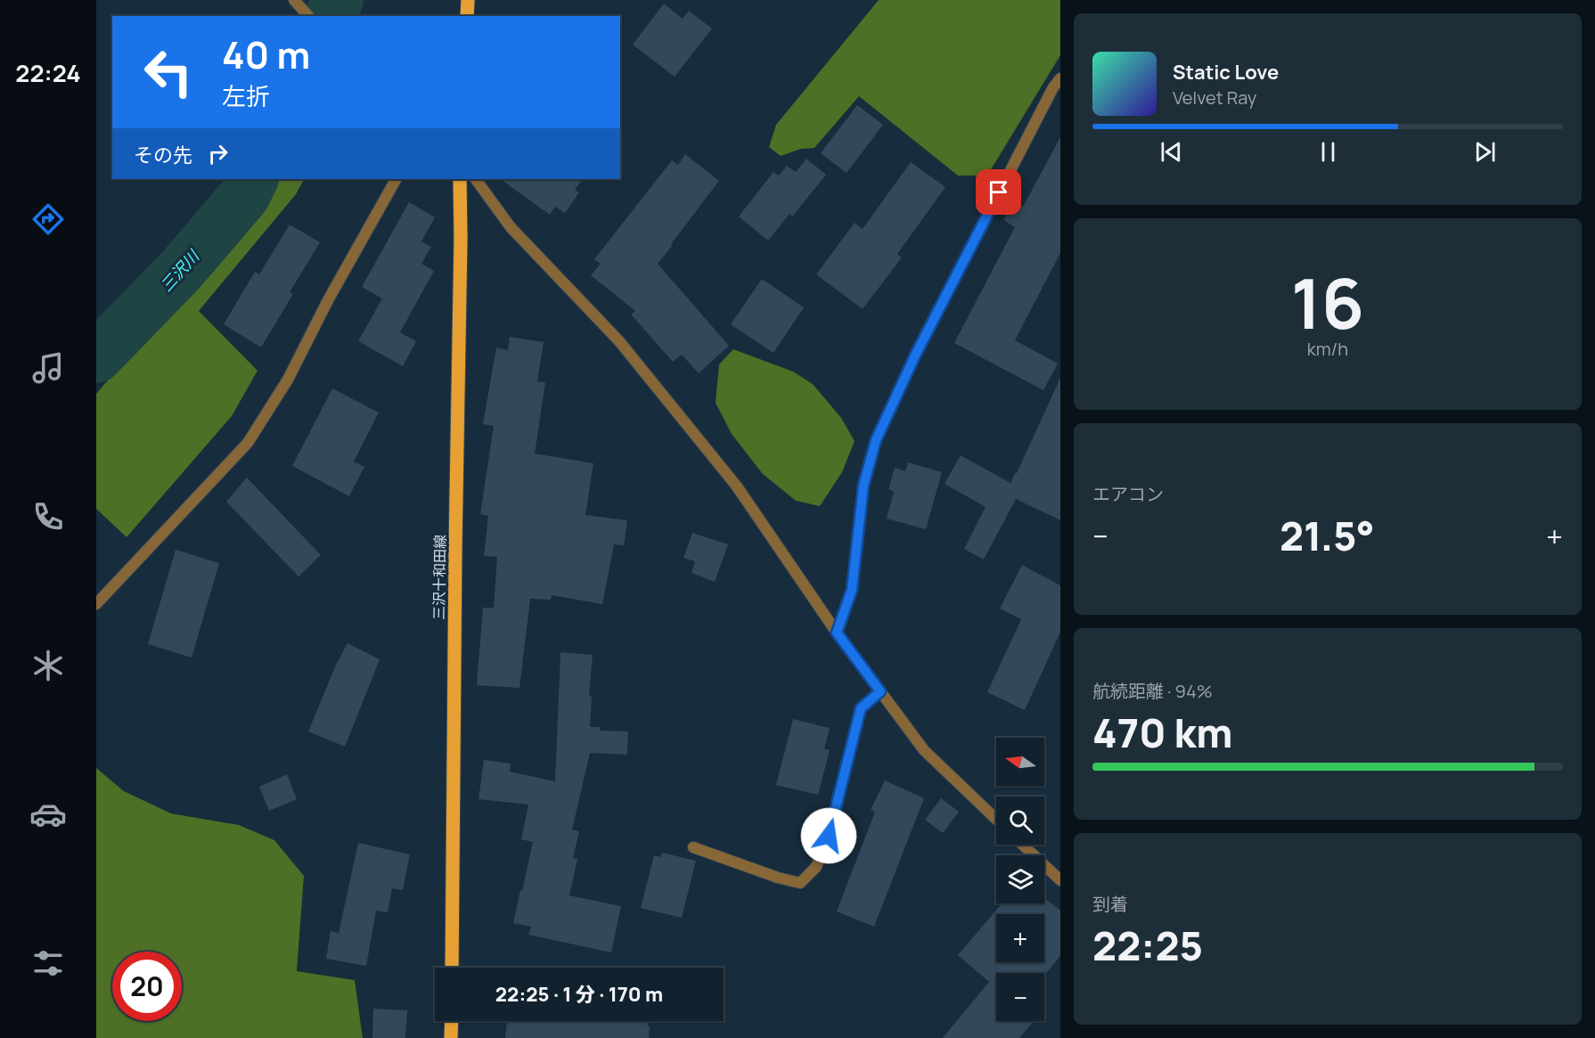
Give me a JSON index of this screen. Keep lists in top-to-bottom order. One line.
{"streets":{"main road":["三沢十和田線"]},"water":["三沢川"],"north":"left","page":{"tabs":"22:24","turn":["40 m","左折"],"song":["Static Love","Velvet Ray"],"then":"その先","tile":[["16","km/h"],"エアコン",["航続距離 · 94%","470 km"],["到着","22:25"]],"heat":["−","21.5°","+"],"map_buttons":["+","−"],"limit":"20","trip":"22:25 · 1 分 · 170 m"}}
